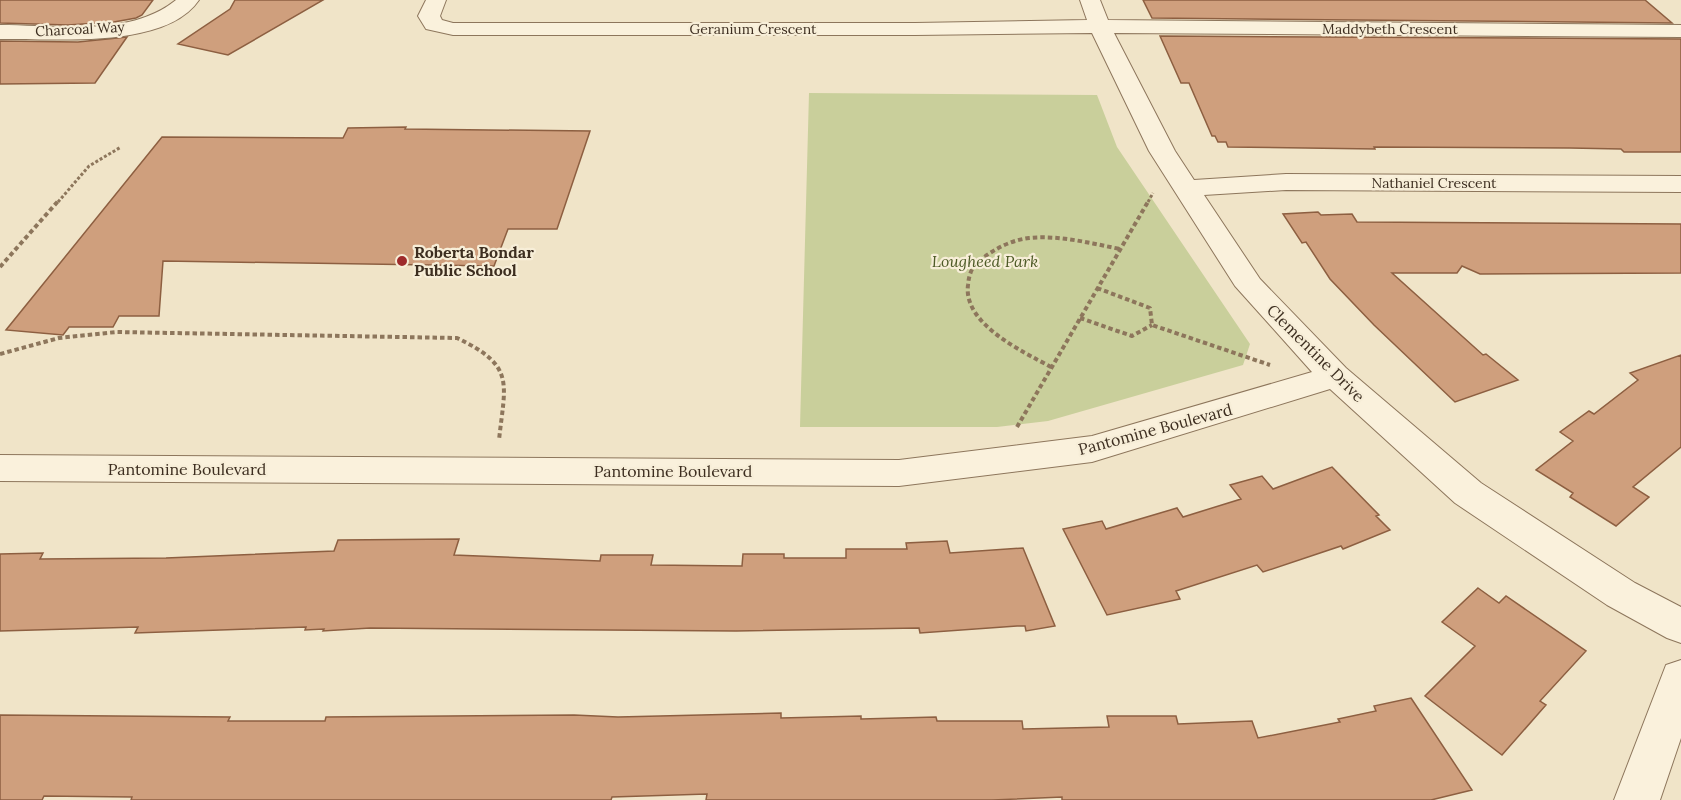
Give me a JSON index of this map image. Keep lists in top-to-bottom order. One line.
{"streets":{"street":["Charcoal Way","Geranium Crescent","Maddybeth Crescent","Nathaniel Crescent","Clementine Drive","Pantomine Boulevard"]},"crossings":[["Geranium Crescent","Maddybeth Crescent"],["Geranium Crescent","Clementine Drive"],["Maddybeth Crescent","Clementine Drive"],["Nathaniel Crescent","Clementine Drive"],["Clementine Drive","Pantomine Boulevard"]],"parks":["Lougheed Park"],"places":["Roberta Bondar Public School"]}
